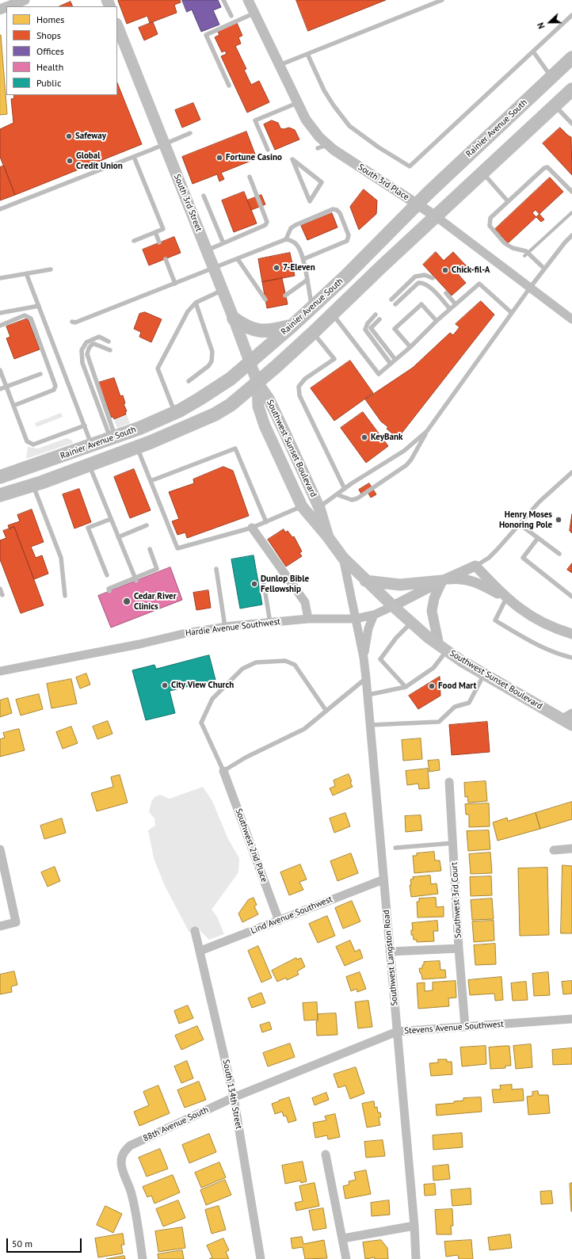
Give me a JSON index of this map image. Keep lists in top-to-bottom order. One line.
{"streets":{"main road":["Rainier Avenue South","South 3rd Street","Southwest Sunset Boulevard"],"street":["South 3rd Place","Hardie Avenue Southwest","Southwest 2nd Place","Southwest 3rd Court","Lind Avenue Southwest","Southwest Langston Road","Stevens Avenue Southwest","South 134th Street","88th Avenue South"]},"crossings":[["Rainier Avenue South","South 3rd Place"],["Rainier Avenue South","South 3rd Street"],["Rainier Avenue South","Southwest Sunset Boulevard"],["South 3rd Street","Southwest Sunset Boulevard"],["Southwest Sunset Boulevard","Hardie Avenue Southwest"],["Southwest Sunset Boulevard","Southwest Langston Road"],["Hardie Avenue Southwest","Southwest Langston Road"],["Southwest 2nd Place","Lind Avenue Southwest"],["Southwest 3rd Court","Southwest Langston Road"],["Lind Avenue Southwest","Southwest Langston Road"],["Lind Avenue Southwest","South 134th Street"],["Southwest Langston Road","Stevens Avenue Southwest"],["Stevens Avenue Southwest","South 134th Street"],["Stevens Avenue Southwest","88th Avenue South"],["South 134th Street","88th Avenue South"]],"places":["Safeway","Fortune Casino","Global Credit Union","7-Eleven","Chick-fil-A","KeyBank","Henry Moses Honoring Pole","Dunlop Bible Fellowship","Cedar River Clinics","City View Church","Food Mart"],"legend":["Homes","Shops","Offices","Health","Public"],"scale_bar":"50 m","north":"left"}
